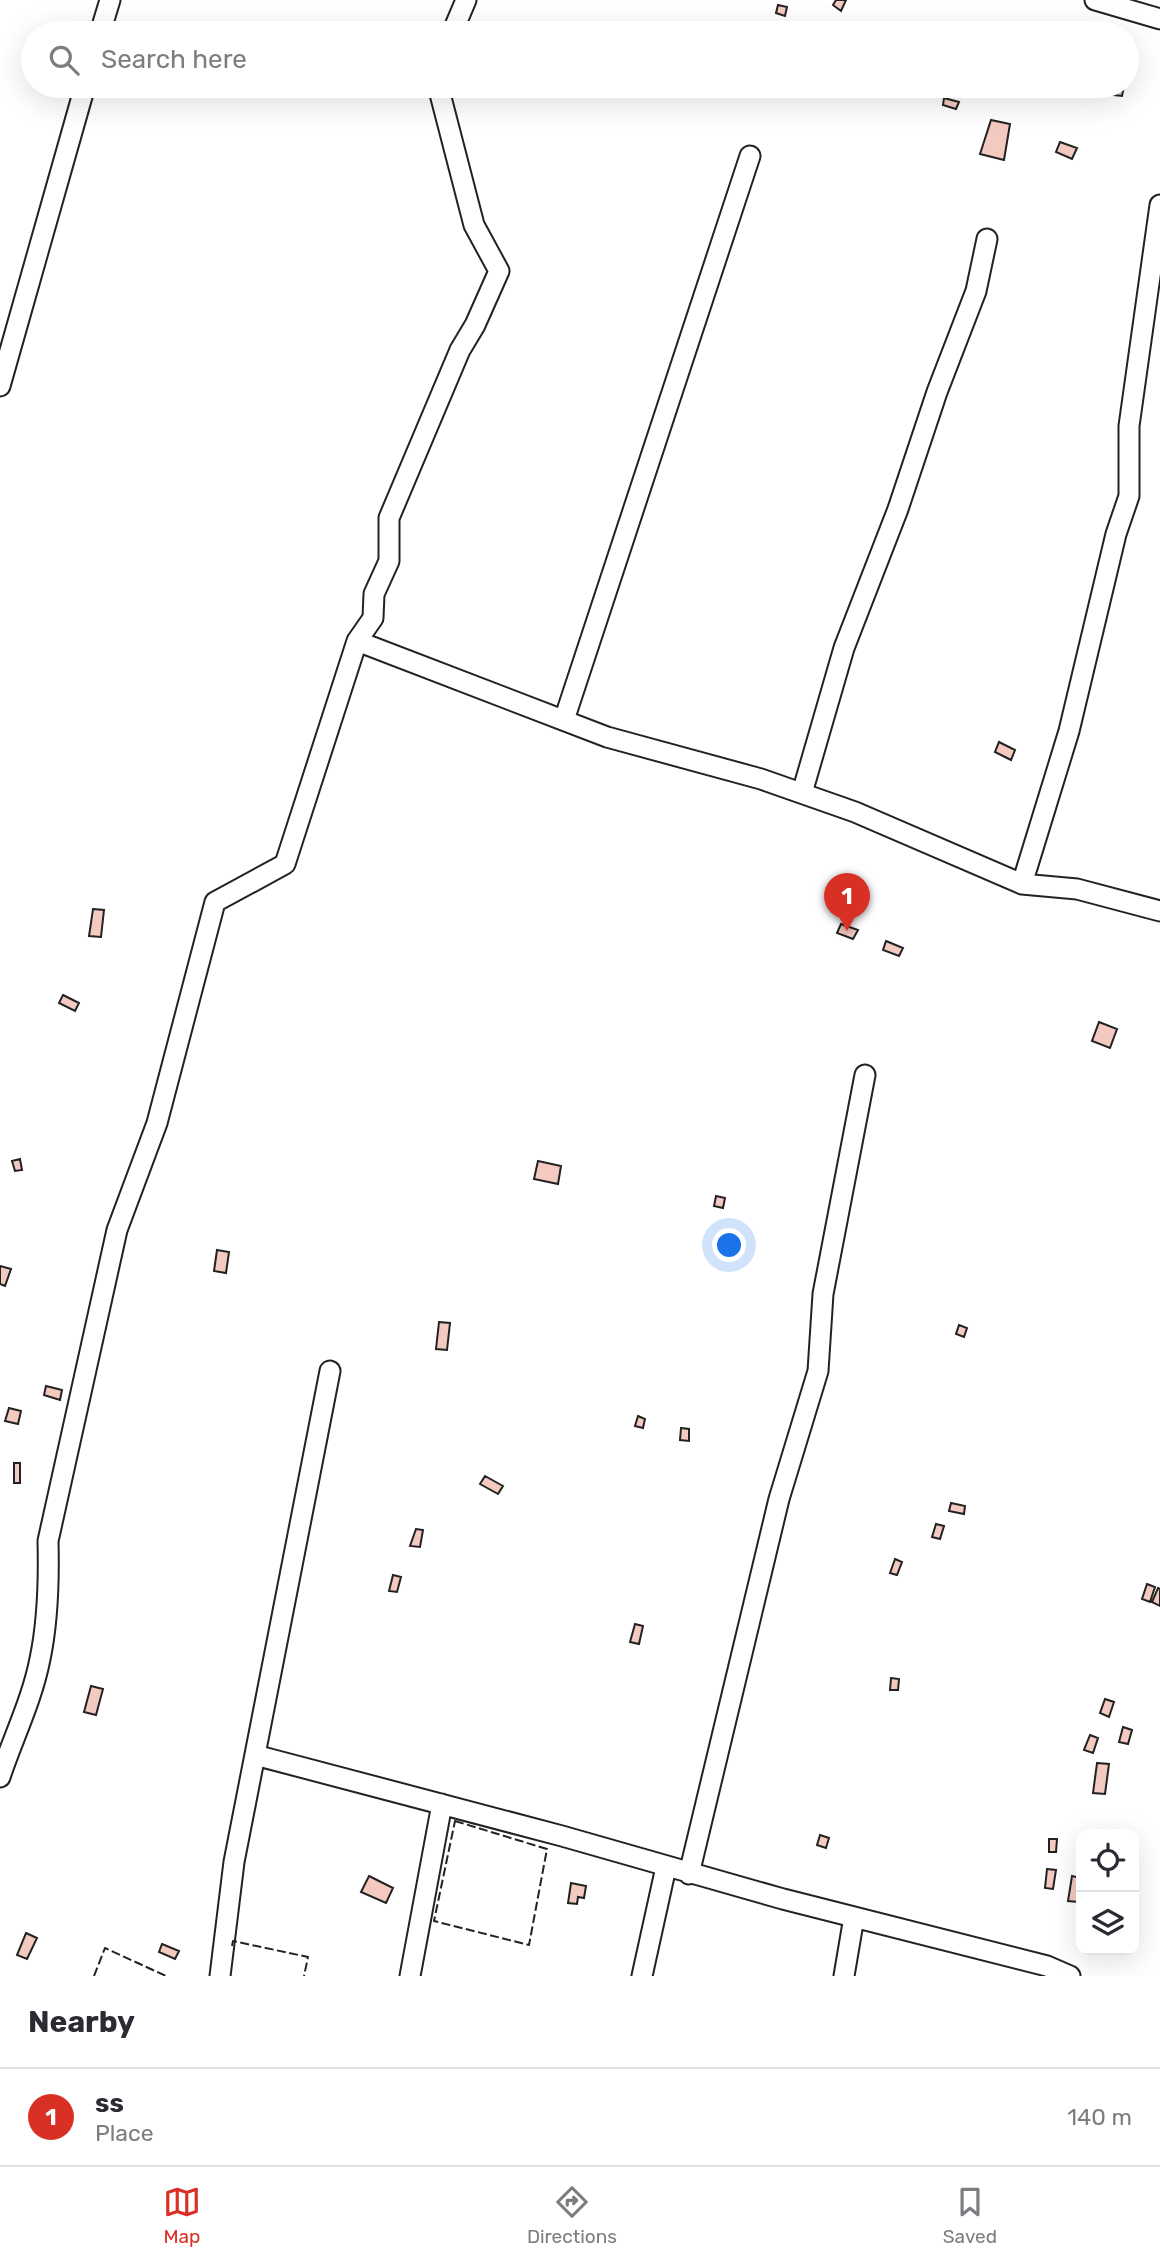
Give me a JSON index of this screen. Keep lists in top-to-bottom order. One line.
{"page":{"search":"Search here","pins":"1","heading":"Nearby","list":[{"mark":"1","name":"ss","note":"Place","value":"140 m"}],"nav":["Map","Directions","Saved"]}}
